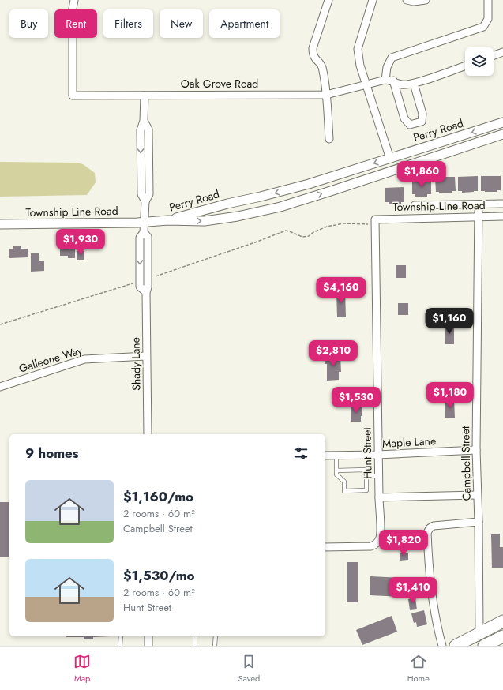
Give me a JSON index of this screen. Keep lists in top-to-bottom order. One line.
{"streets":{"street":["Oak Grove Road","Perry Road","Township Line Road","Galleone Way","Shady Lane","Maple Lane","Hunt Street","Campbell Street"]},"crossings":[["Perry Road","Township Line Road"],["Township Line Road","Shady Lane"],["Township Line Road","Hunt Street"],["Township Line Road","Campbell Street"],["Galleone Way","Shady Lane"],["Maple Lane","Hunt Street"],["Maple Lane","Campbell Street"]],"page":{"chip":["Buy","Rent","Filters","New","Apartment"],"price":["$1,860","$1,930","$4,160","$1,160","$2,810","$1,180","$1,530","$1,820","$1,410"],"heading":"9 homes","list":[{"name":"$1,160/mo","note":"2 rooms · 60 m² · Campbell Street"},{"name":"$1,530/mo","note":"2 rooms · 60 m² · Hunt Street"}],"tabs":["Map","Saved","Home"]}}
